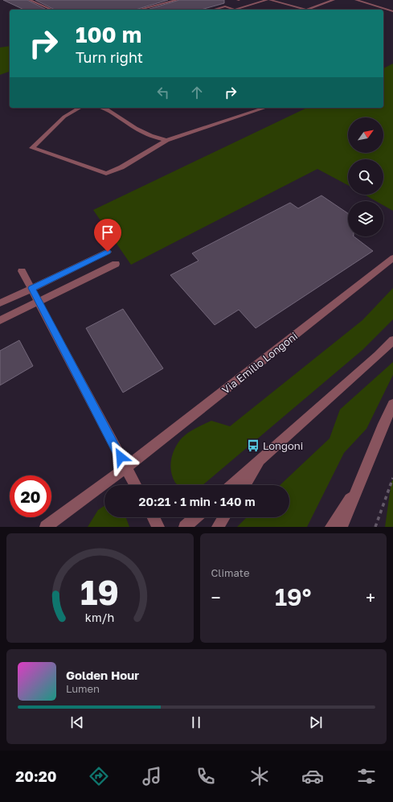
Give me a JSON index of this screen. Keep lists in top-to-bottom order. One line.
{"streets":{"street":["Via Emilio Longoni"]},"places":{"bus stop":["Longoni"]},"north":"top right","page":{"turn":["100 m","Turn right"],"limit":"20","trip":"20:21 · 1 min · 140 m","tile":"Climate","heat":["−","19°","+"],"song":["Golden Hour","Lumen"],"tabs":"20:20","gauge":["19","km/h"]}}
